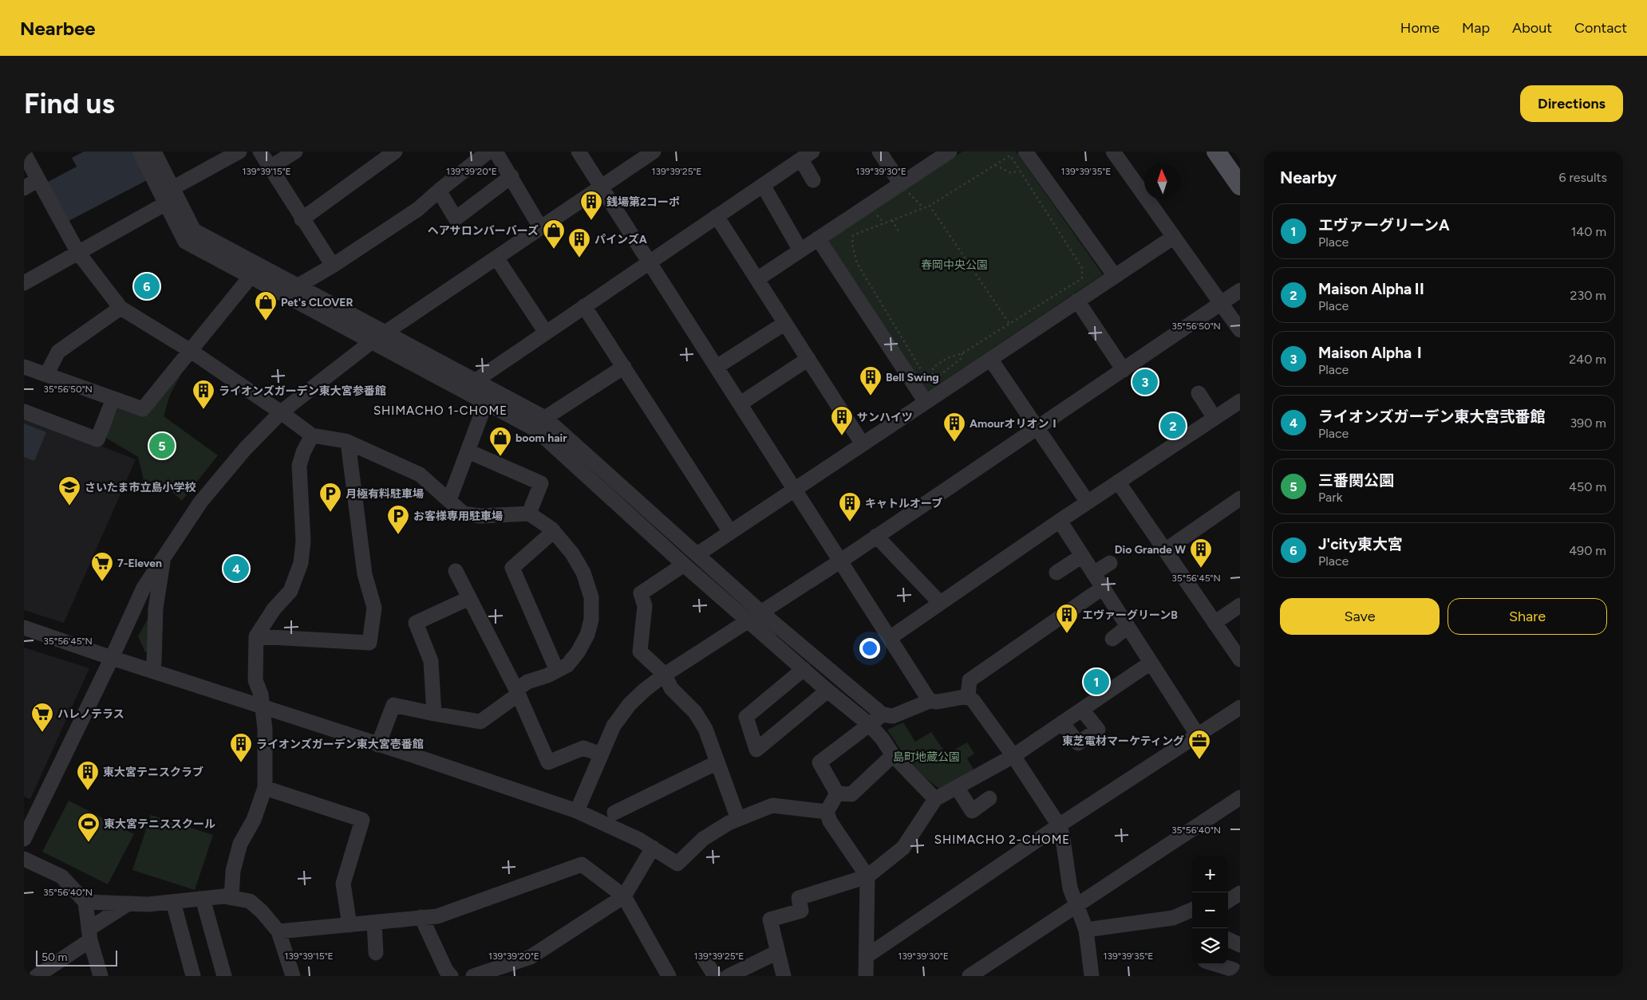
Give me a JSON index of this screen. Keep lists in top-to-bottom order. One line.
{"districts":["SHIMACHO 1-CHOME","SHIMACHO 2-CHOME"],"parks":["春岡中央公園","島町地蔵公園"],"places":{"building":["銭場第2コーポ","パインズA","Bell Swing","ライオンズガーデン東大宮参番館","サンハイツ","AmourオリオンⅠ","キャトルオーブ","Dio Grande W","エヴァーグリーンB","ライオンズガーデン東大宮壱番館","東大宮テニスクラブ"],"shop":["ヘアサロンバーバーズ","Pet's CLOVER","boom hair"],"school or university":["さいたま市立島小学校"],"parking":["月極有料駐車場","お客様専用駐車場"],"supermarket":["7-Eleven","ハレノテラス"],"office":["東芝電材マーケティング"],"sports":["東大宮テニススクール"]},"scale_bar":"50 m","north":"top","page":{"header":"Nearbee","nav":["Home","Map","About","Contact"],"buttons":["Directions",["Save","Share"]],"title":"Find us","heading":["Nearby","6 results"],"list":[{"mark":"1","name":"エヴァーグリーンA","note":"Place","value":"140 m"},{"mark":"2","name":"Maison AlphaⅡ","note":"Place","value":"230 m"},{"mark":"3","name":"Maison AlphaⅠ","note":"Place","value":"240 m"},{"mark":"4","name":"ライオンズガーデン東大宮弐番館","note":"Place","value":"390 m"},{"mark":"5","name":"三番関公園","note":"Park","value":"450 m"},{"mark":"6","name":"J'city東大宮","note":"Place","value":"490 m"}],"pins":["6","3","2","5","4","1"],"map_buttons":["+","−"],"scale":"50 m"},"coordinates":["139°39'15\"E","139°39'20\"E","139°39'25\"E","139°39'30\"E","139°39'35\"E","35°56'50\"N","35°56'45\"N","35°56'40\"N"]}
